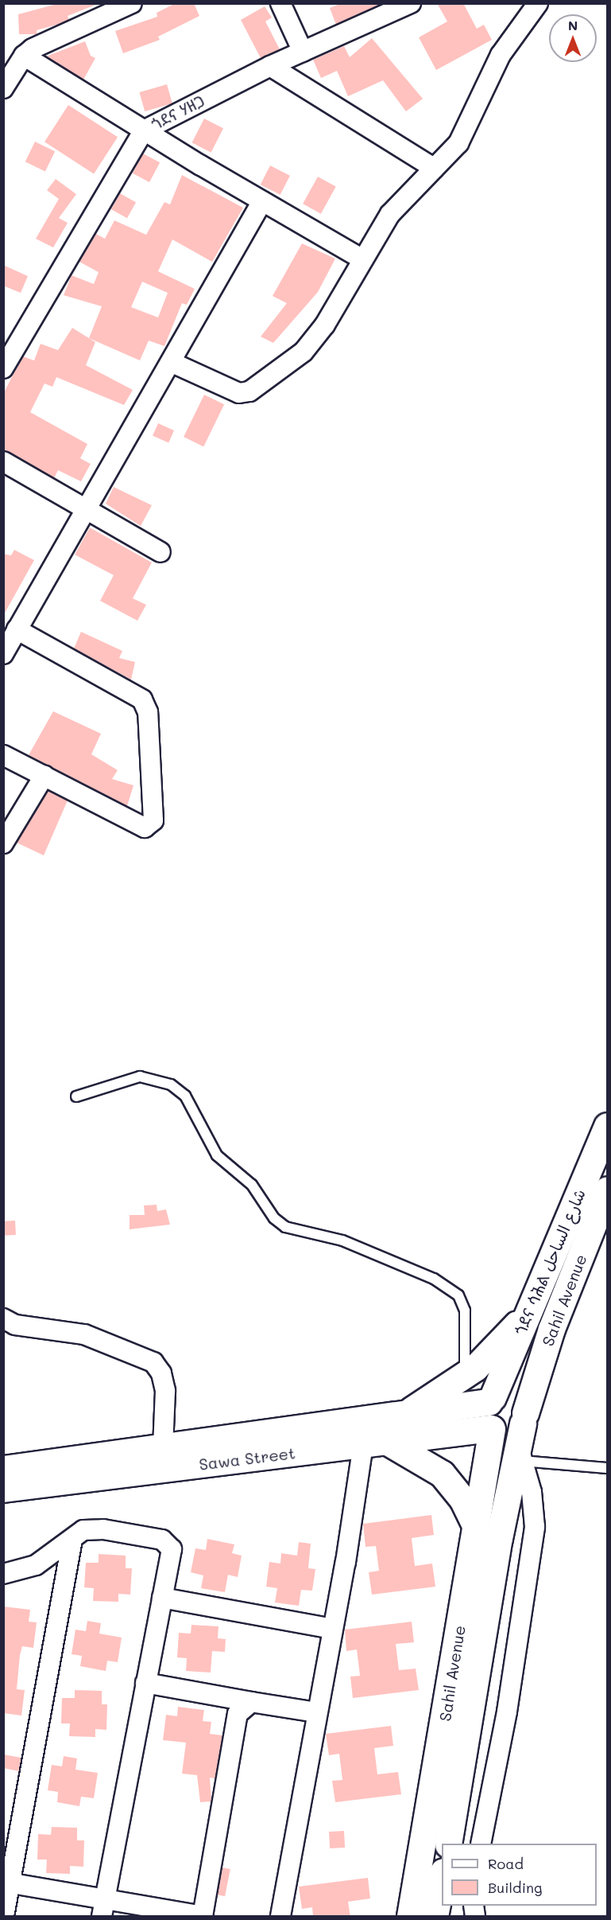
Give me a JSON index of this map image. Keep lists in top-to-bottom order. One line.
{"streets":{"main road":["ጎደና ሳሕል شارع الساحل","Sahil Avenue","Sawa Street"],"street":["ጎደና ሃዘጋ"]},"crossings":[["ጎደና ሳሕል شارع الساحل","Sahil Avenue"],["ጎደና ሳሕል شارع الساحل","Sawa Street"],["Sahil Avenue","Sawa Street"]],"legend":["Road","Building"],"north":"top"}
